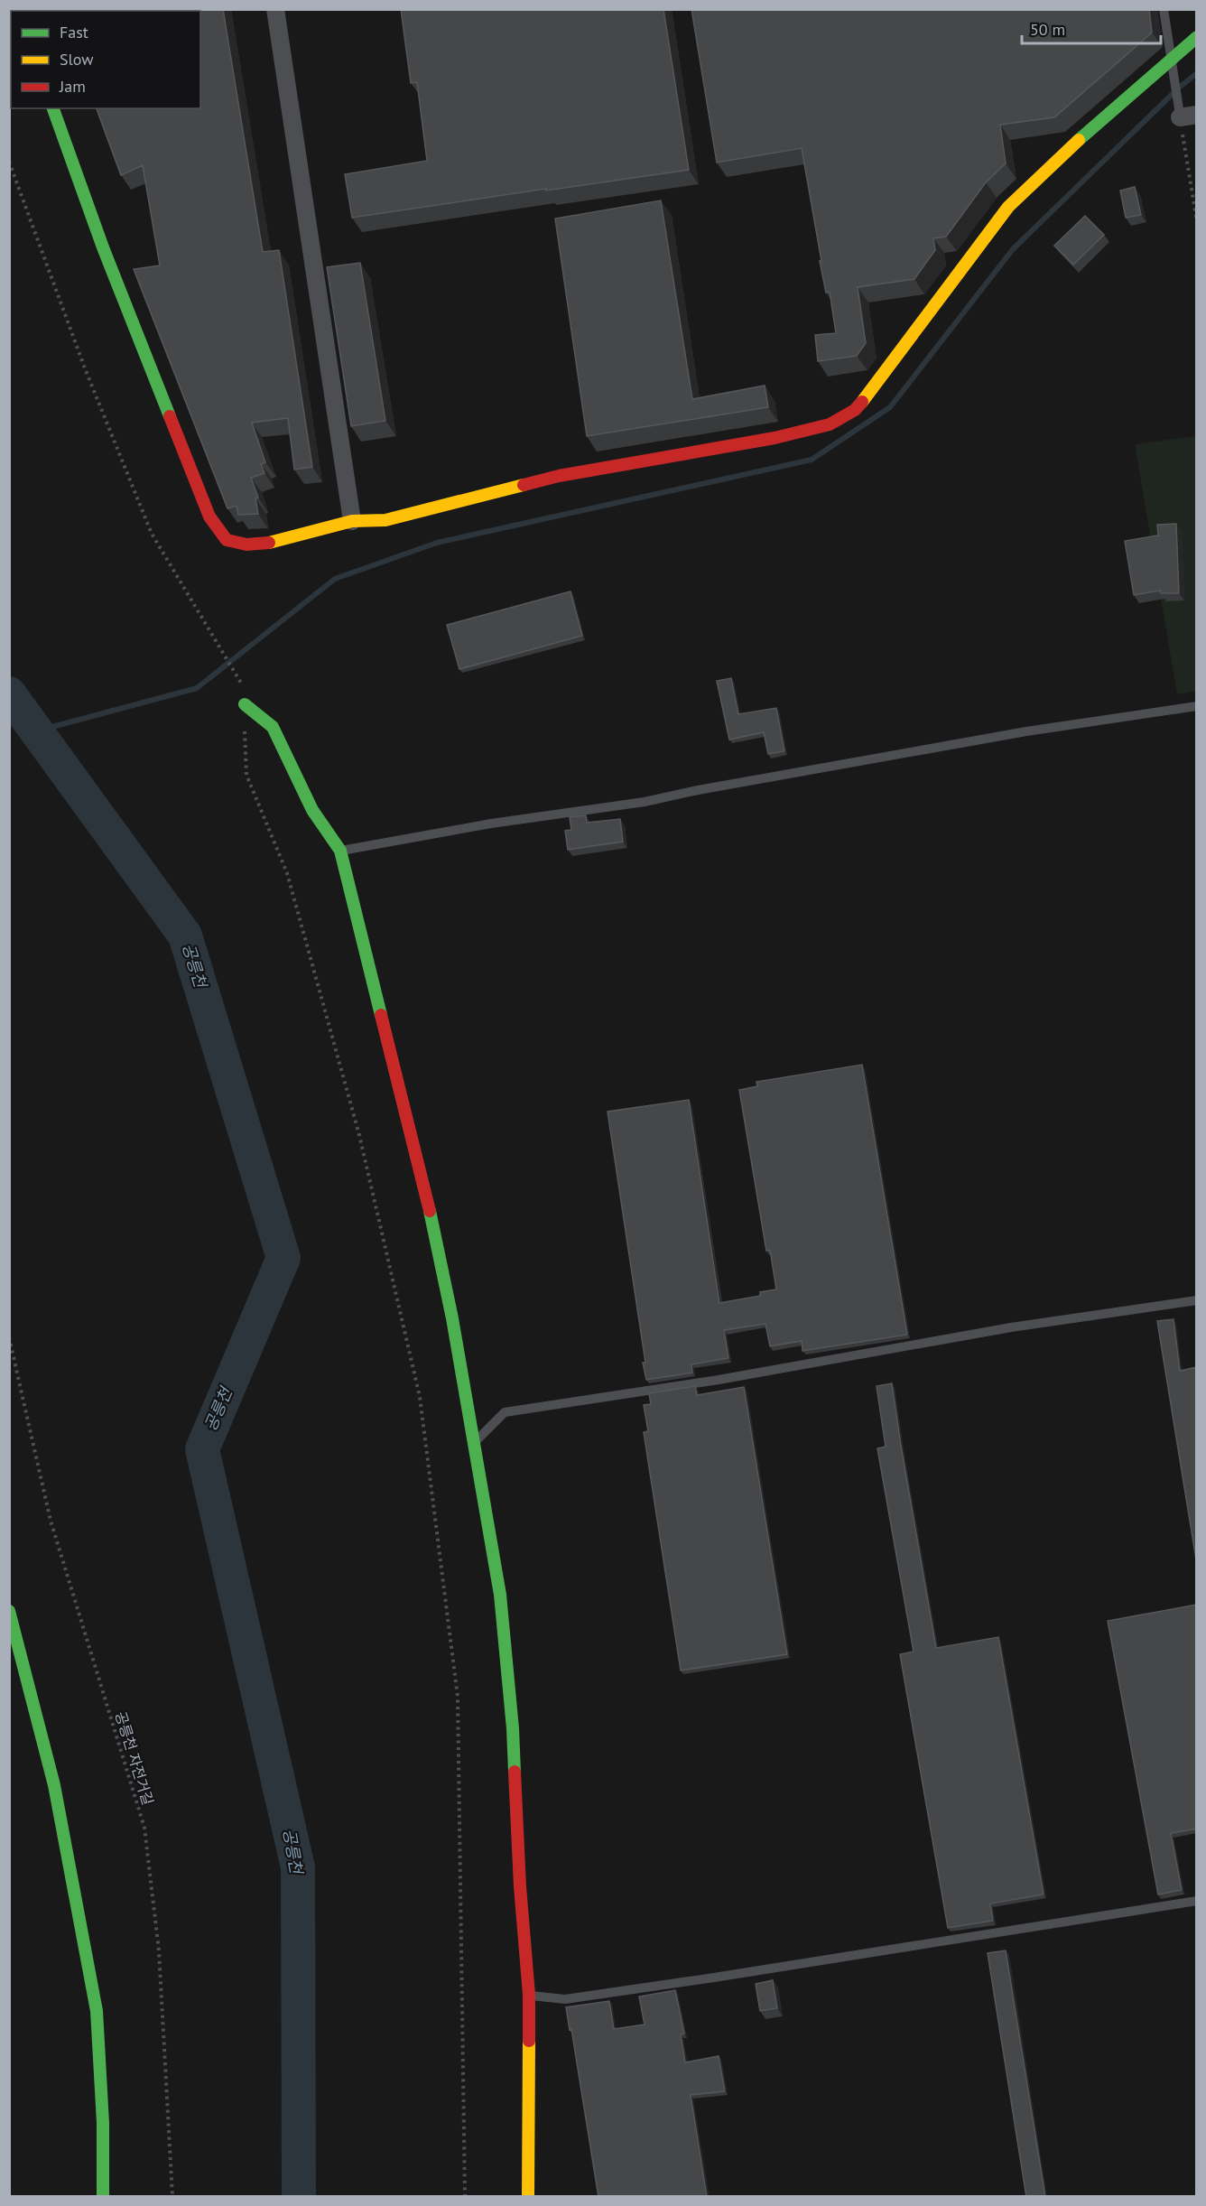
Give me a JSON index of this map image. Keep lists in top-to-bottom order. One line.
{"streets":{"path":["공릉천 자전거길"]},"water":["공릉천"],"legend":["Fast","Slow","Jam"],"scale_bar":"50 m"}
